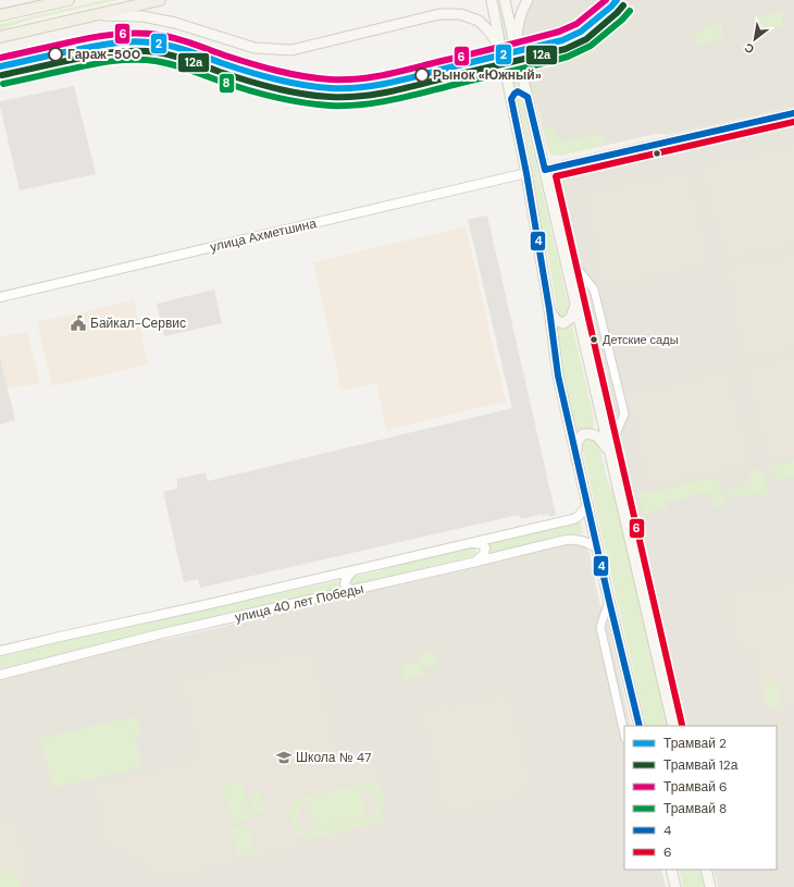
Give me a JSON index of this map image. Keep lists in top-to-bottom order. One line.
{"streets":{"street":["улица Ахметшина","улица 40 лет Победы"]},"places":{"other":["Гараж-500","Рынок «Южный»","Детские сады"],"public building":["Байкал-Сервис"],"school or university":["Школа № 47"]},"lines":["tram line 2","tram line 6","tram line 12а","tram line 8","transit line 4","transit line 6"],"legend":["Трамвай 2","Трамвай 12а","Трамвай 6","Трамвай 8","4","6"],"north":"bottom left"}
